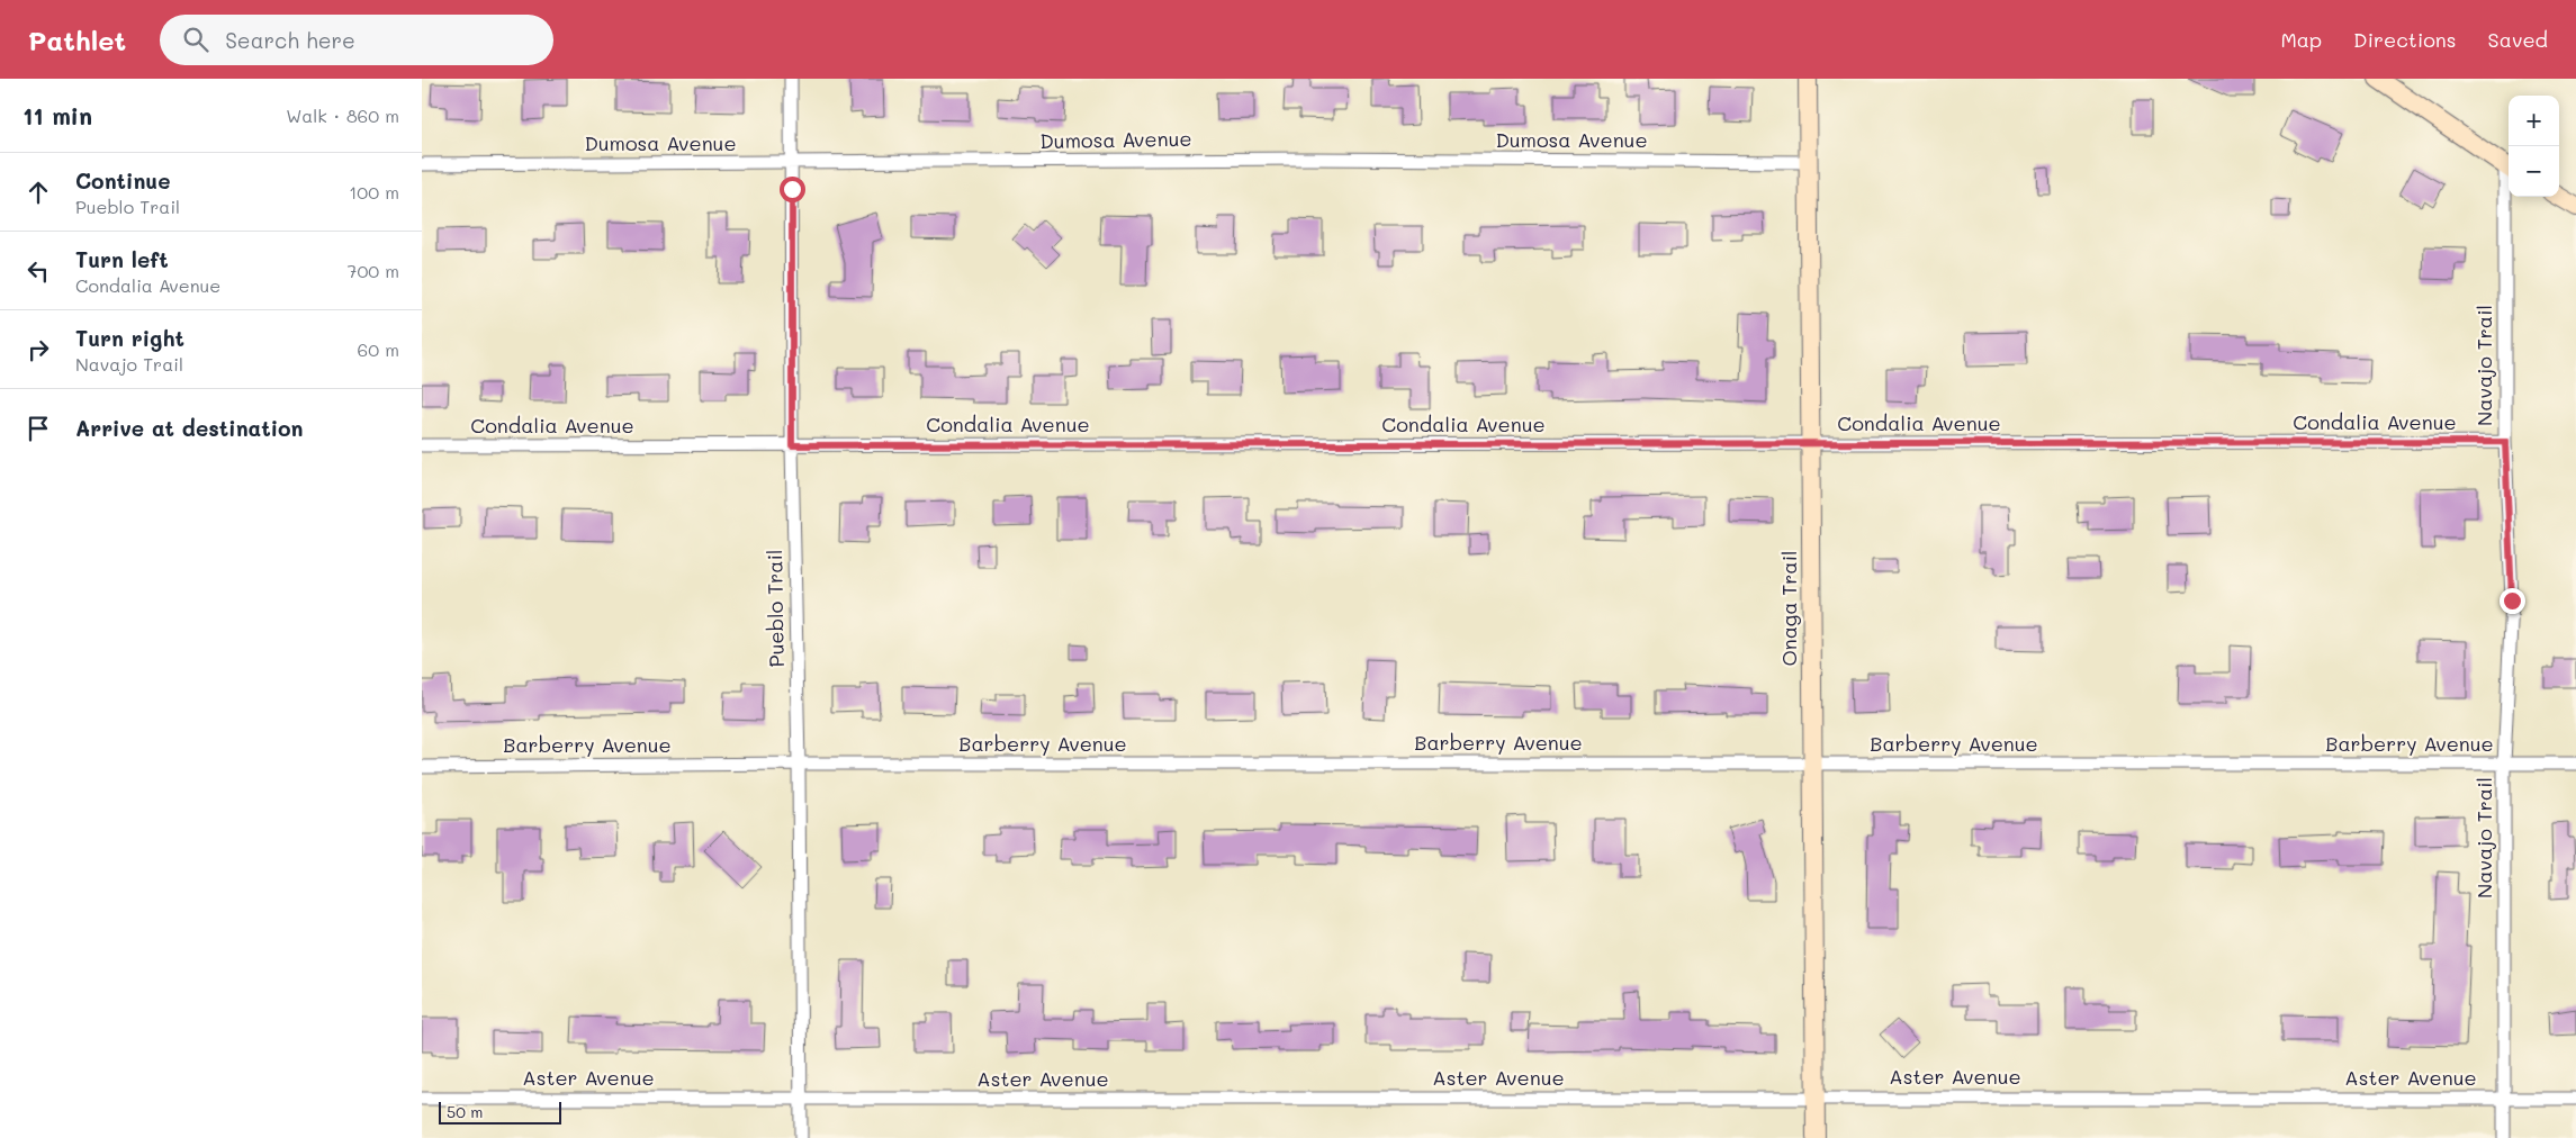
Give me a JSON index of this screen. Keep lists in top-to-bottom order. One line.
{"streets":{"street":["Dumosa Avenue","Navajo Trail","Condalia Avenue","Pueblo Trail","Onaga Trail","Barberry Avenue","Aster Avenue"]},"crossings":[["Dumosa Avenue","Pueblo Trail"],["Dumosa Avenue","Onaga Trail"],["Navajo Trail","Condalia Avenue"],["Navajo Trail","Barberry Avenue"],["Navajo Trail","Aster Avenue"],["Condalia Avenue","Pueblo Trail"],["Condalia Avenue","Onaga Trail"],["Pueblo Trail","Barberry Avenue"],["Pueblo Trail","Aster Avenue"],["Onaga Trail","Barberry Avenue"],["Onaga Trail","Aster Avenue"]],"scale_bar":"50 m","page":{"header":"Pathlet","search":"Search here","nav":["Map","Directions","Saved"],"heading":["11 min","Walk · 860 m"],"map_buttons":["+","−"],"list":[["Continue","Pueblo Trail","100 m"],["Turn left","Condalia Avenue","700 m"],["Turn right","Navajo Trail","60 m"],"Arrive at destination"],"scale":"50 m"}}
